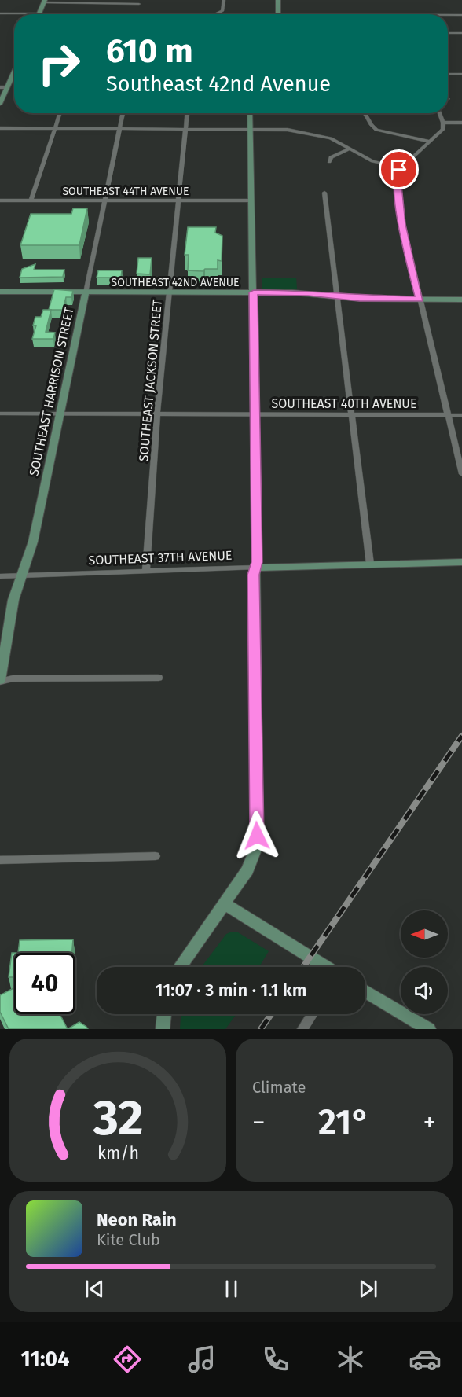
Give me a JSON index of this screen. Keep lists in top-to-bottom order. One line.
{"streets":{"street":["SOUTHEAST 44TH AVENUE","SOUTHEAST 42ND AVENUE","SOUTHEAST JACKSON STREET","SOUTHEAST HARRISON STREET","SOUTHEAST 40TH AVENUE","SOUTHEAST 37TH AVENUE"]},"crossings":[["SOUTHEAST 44TH AVENUE","SOUTHEAST JACKSON STREET"],["SOUTHEAST 44TH AVENUE","SOUTHEAST HARRISON STREET"],["SOUTHEAST 42ND AVENUE","SOUTHEAST JACKSON STREET"],["SOUTHEAST 42ND AVENUE","SOUTHEAST HARRISON STREET"],["SOUTHEAST JACKSON STREET","SOUTHEAST 40TH AVENUE"],["SOUTHEAST JACKSON STREET","SOUTHEAST 37TH AVENUE"],["SOUTHEAST HARRISON STREET","SOUTHEAST 40TH AVENUE"],["SOUTHEAST HARRISON STREET","SOUTHEAST 37TH AVENUE"]],"north":"left","page":{"turn":["610 m","Southeast 42nd Avenue"],"limit":"40","trip":"11:07 · 3 min · 1.1 km","tile":"Climate","heat":["−","21°","+"],"song":["Neon Rain","Kite Club"],"tabs":"11:04","gauge":["32","km/h"]}}
